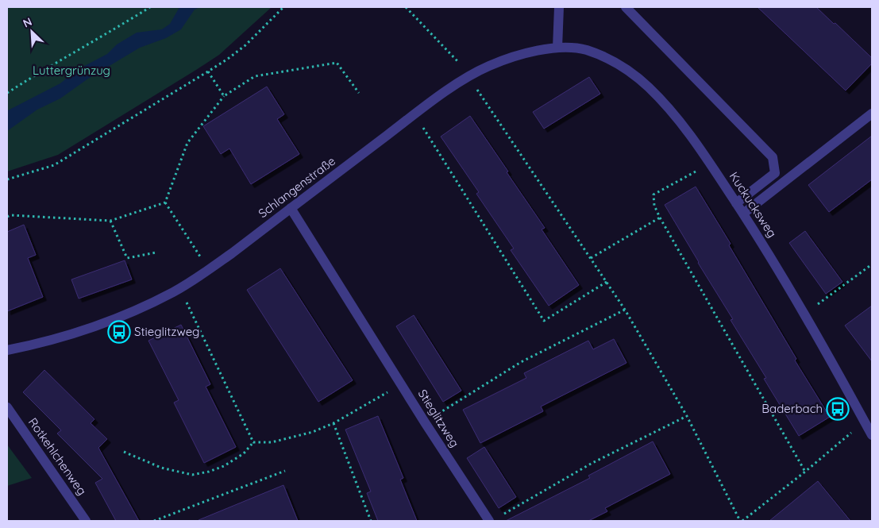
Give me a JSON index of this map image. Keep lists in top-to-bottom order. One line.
{"streets":{"street":["Schlangenstraße","Kuckucksweg","Stieglitzweg","Rotkehlchenweg"]},"crossings":[["Schlangenstraße","Kuckucksweg"],["Schlangenstraße","Stieglitzweg"]],"parks":["Luttergrünzug"],"places":{"bus stop":["Stieglitzweg","Baderbach"]},"north":"top left"}
